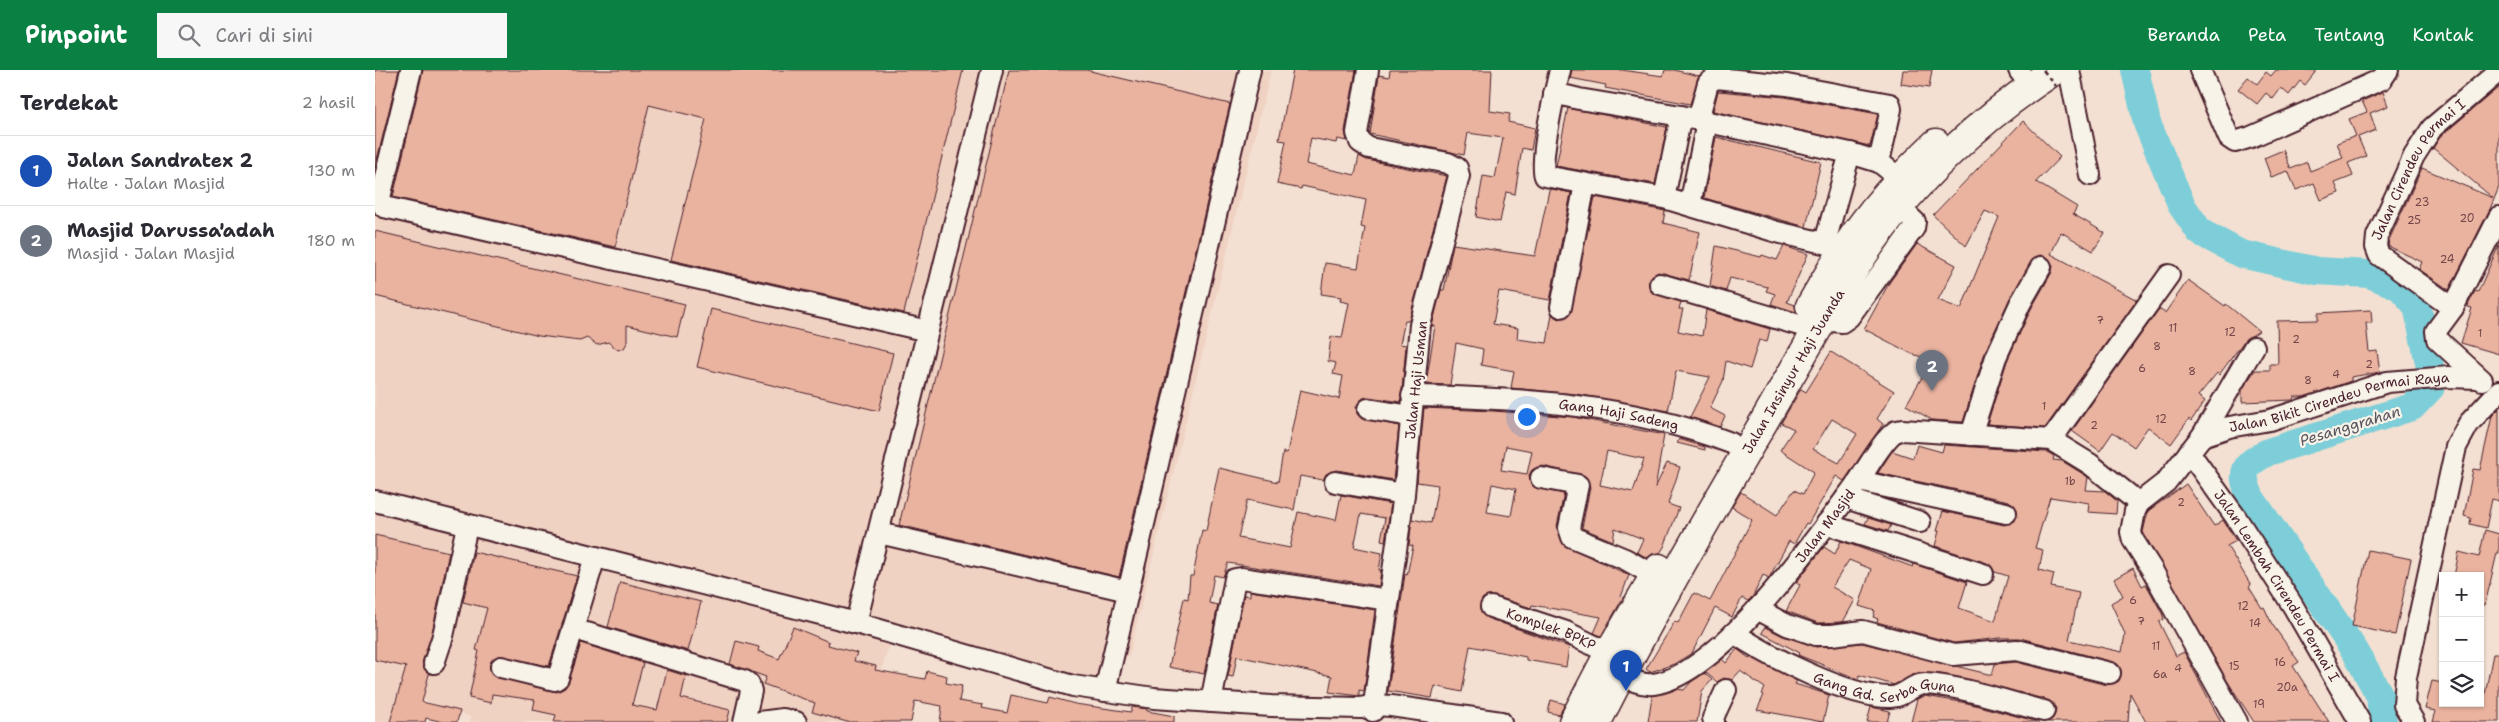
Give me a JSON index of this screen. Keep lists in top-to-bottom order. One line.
{"streets":{"highway":["Jalan Insinyur Haji Juanda"],"street":["Jalan Cirendeu Permai I","Jalan Haji Usman","Jalan Bikit Cirendeu Permai Raya","Gang Haji Sadeng","Jalan Masjid","Jalan Lembah Cirendeu Permai I","Komplek BPKP","Gang Gd. Serba Guna"]},"crossings":[["Jalan Insinyur Haji Juanda","Gang Haji Sadeng"],["Jalan Insinyur Haji Juanda","Jalan Masjid"],["Jalan Insinyur Haji Juanda","Komplek BPKP"],["Jalan Haji Usman","Gang Haji Sadeng"],["Jalan Masjid","Komplek BPKP"],["Jalan Masjid","Gang Gd. Serba Guna"]],"water":["Pesanggrahan"],"house_numbers":["23","20","25","24","7","11","12","1","2","8","2","6","8","4","8","1","12","2","1b","2","6","12","7","14","11","16","15","4","6a","20a","19"],"page":{"header":"Pinpoint","search":"Cari di sini","nav":["Beranda","Peta","Tentang","Kontak"],"heading":["Terdekat","2 hasil"],"list":[{"mark":"1","name":"Jalan Sandratex 2","note":"Halte · Jalan Masjid","value":"130 m"},{"mark":"2","name":"Masjid Darussa'adah","note":"Masjid · Jalan Masjid","value":"180 m"}],"pins":["2","1"],"map_buttons":["+","−"]}}
